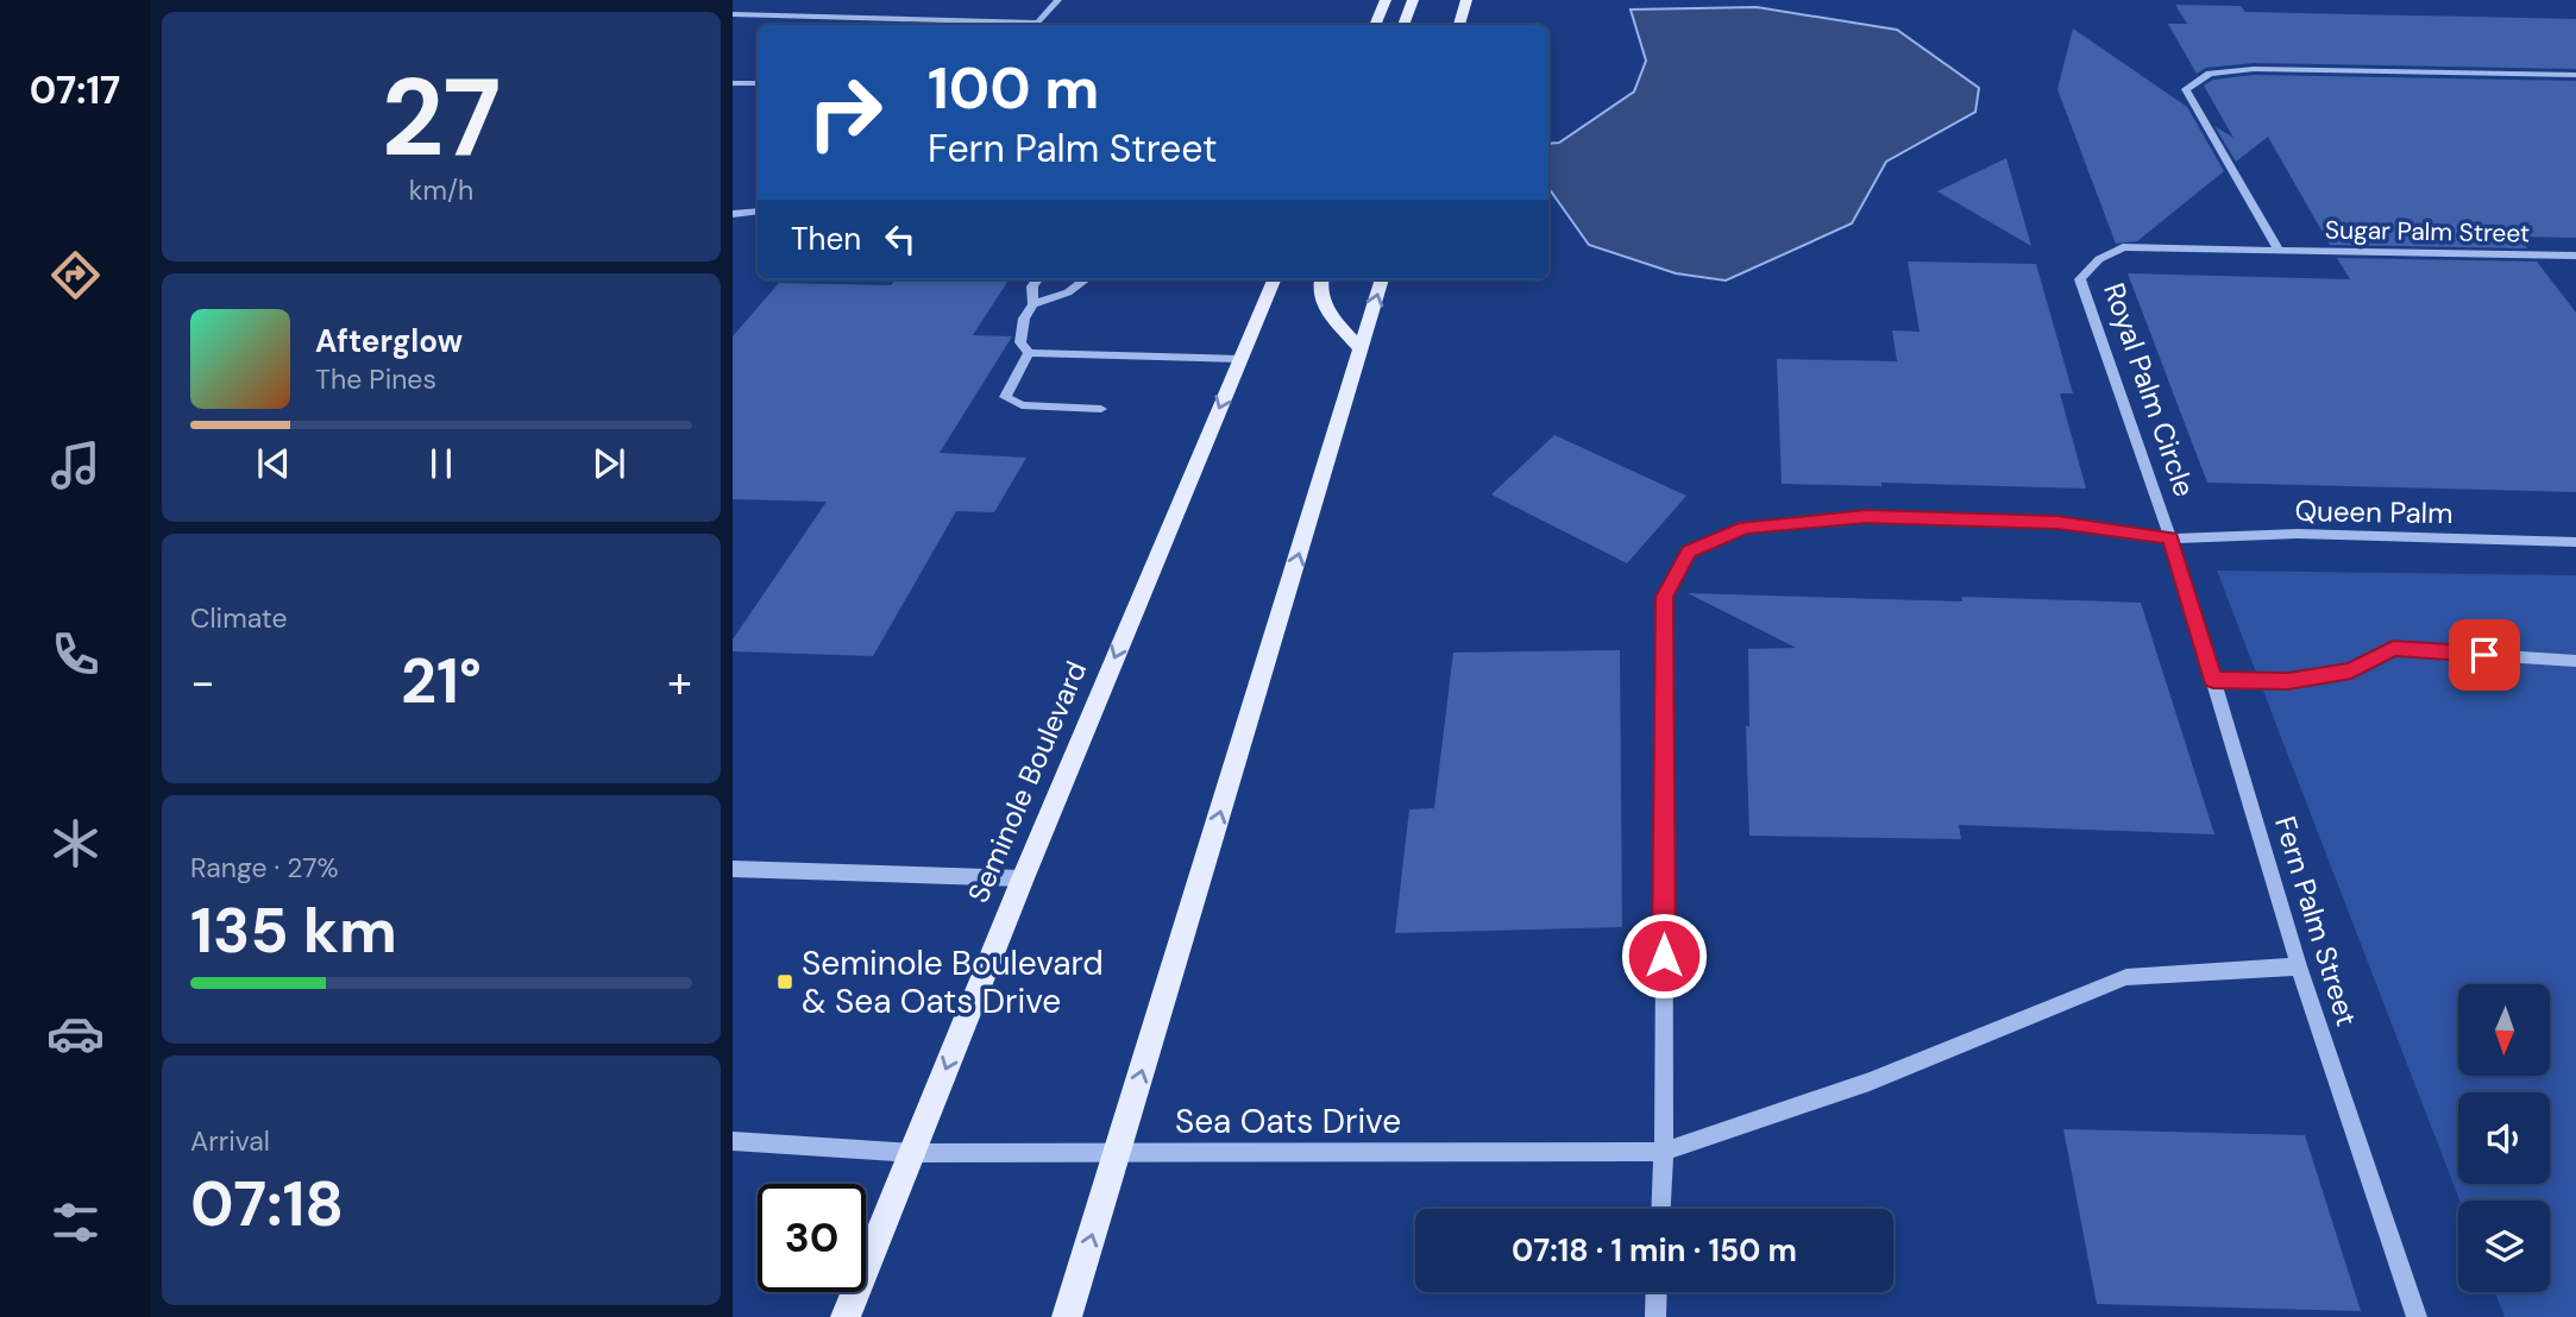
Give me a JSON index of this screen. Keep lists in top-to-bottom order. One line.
{"streets":{"main road":["Seminole Boulevard"],"street":["Sugar Palm Street","Royal Palm Circle","Queen Palm","Fern Palm Street","Sea Oats Drive"]},"crossings":[["Sugar Palm Street","Royal Palm Circle"],["Royal Palm Circle","Queen Palm"],["Royal Palm Circle","Fern Palm Street"],["Royal Palm Circle","Sea Oats Drive"],["Queen Palm","Fern Palm Street"],["Seminole Boulevard","Sea Oats Drive"],["Fern Palm Street","Sea Oats Drive"]],"places":{"transit":["Seminole Boulevard & Sea Oats Drive"]},"north":"bottom","page":{"tabs":"07:17","tile":[["27","km/h"],"Climate",["Range · 27%","135 km"],["Arrival","07:18"]],"turn":["100 m","Fern Palm Street"],"then":"Then","song":["Afterglow","The Pines"],"heat":["−","21°","+"],"limit":"30","trip":"07:18 · 1 min · 150 m"}}
